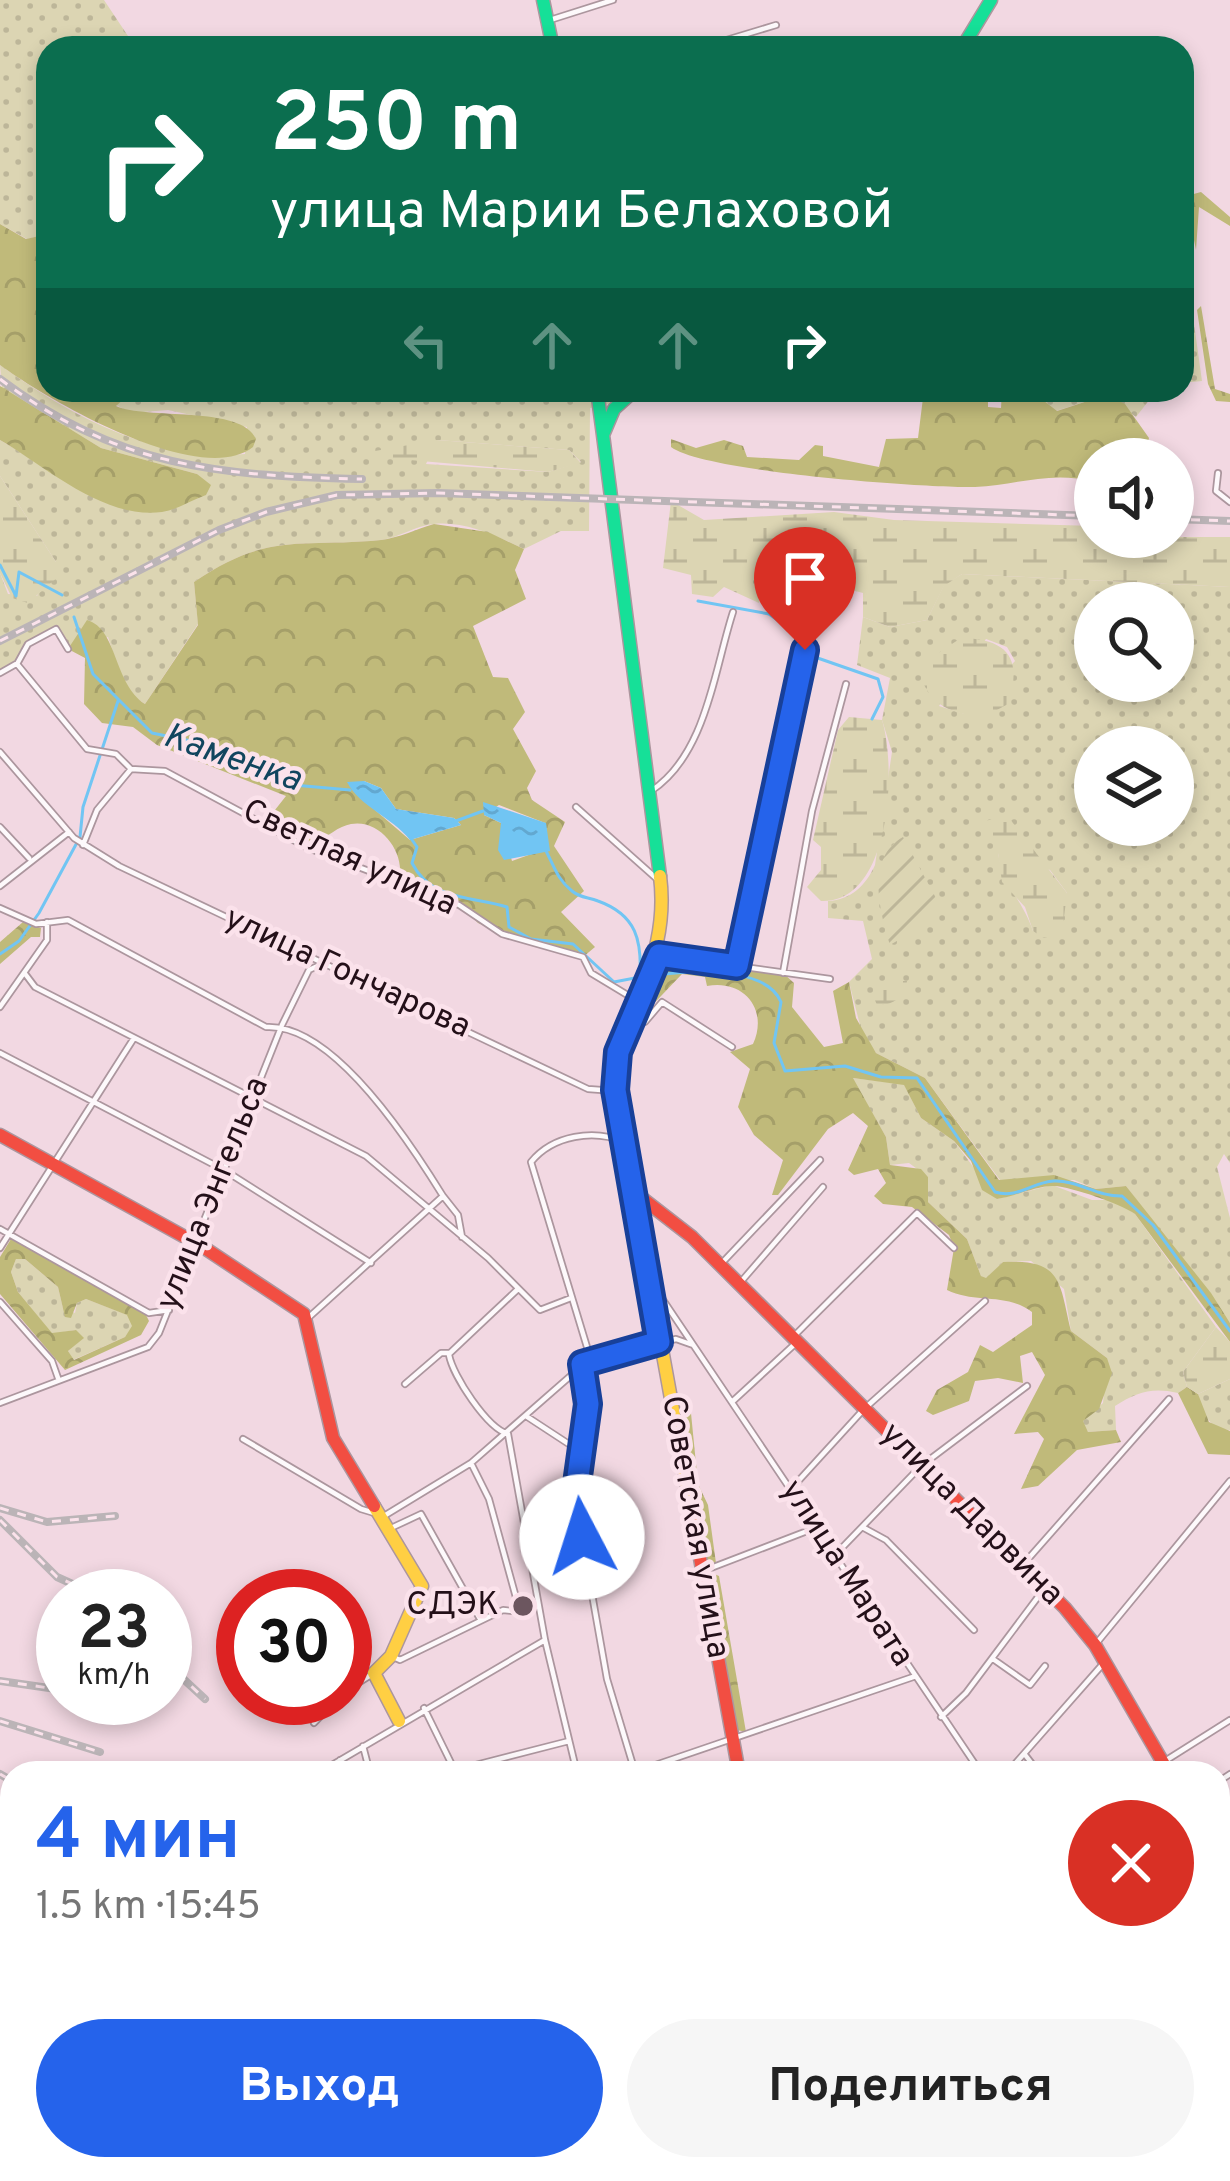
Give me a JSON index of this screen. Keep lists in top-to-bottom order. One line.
{"streets":{"street":["Светлая улица","улица Гончарова","улица Энгельса","улица Дарвина","Советская улица","улица Марата"]},"crossings":[["Светлая улица","Советская улица"],["улица Гончарова","улица Энгельса"],["улица Гончарова","Советская улица"],["улица Дарвина","Советская улица"],["Советская улица","улица Марата"]],"water":["Каменка"],"places":["СДЭК"],"page":{"turn":["250 m","улица Марии Белаховой"],"speed":"23 km/h","limit":"30","heading":["4 мин","1.5 km · 15:45"],"buttons":["Выход","Поделиться"]}}
